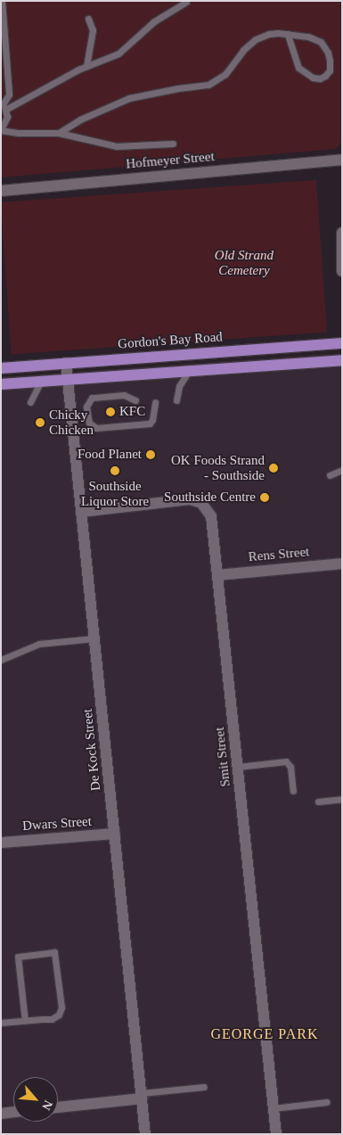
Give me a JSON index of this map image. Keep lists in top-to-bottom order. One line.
{"streets":{"main road":["Gordon's Bay Road"],"street":["Hofmeyer Street","Rens Street","De Kock Street","Smit Street","Dwars Street"]},"crossings":[["Gordon's Bay Road","De Kock Street"],["Rens Street","Smit Street"],["De Kock Street","Smit Street"],["De Kock Street","Dwars Street"]],"districts":["GEORGE PARK"],"parks":["Old Strand Cemetery"],"places":["KFC","Chicky Chicken","Food Planet","OK Foods Strand - Southside","Southside Liquor Store","Southside Centre"],"north":"bottom right"}
